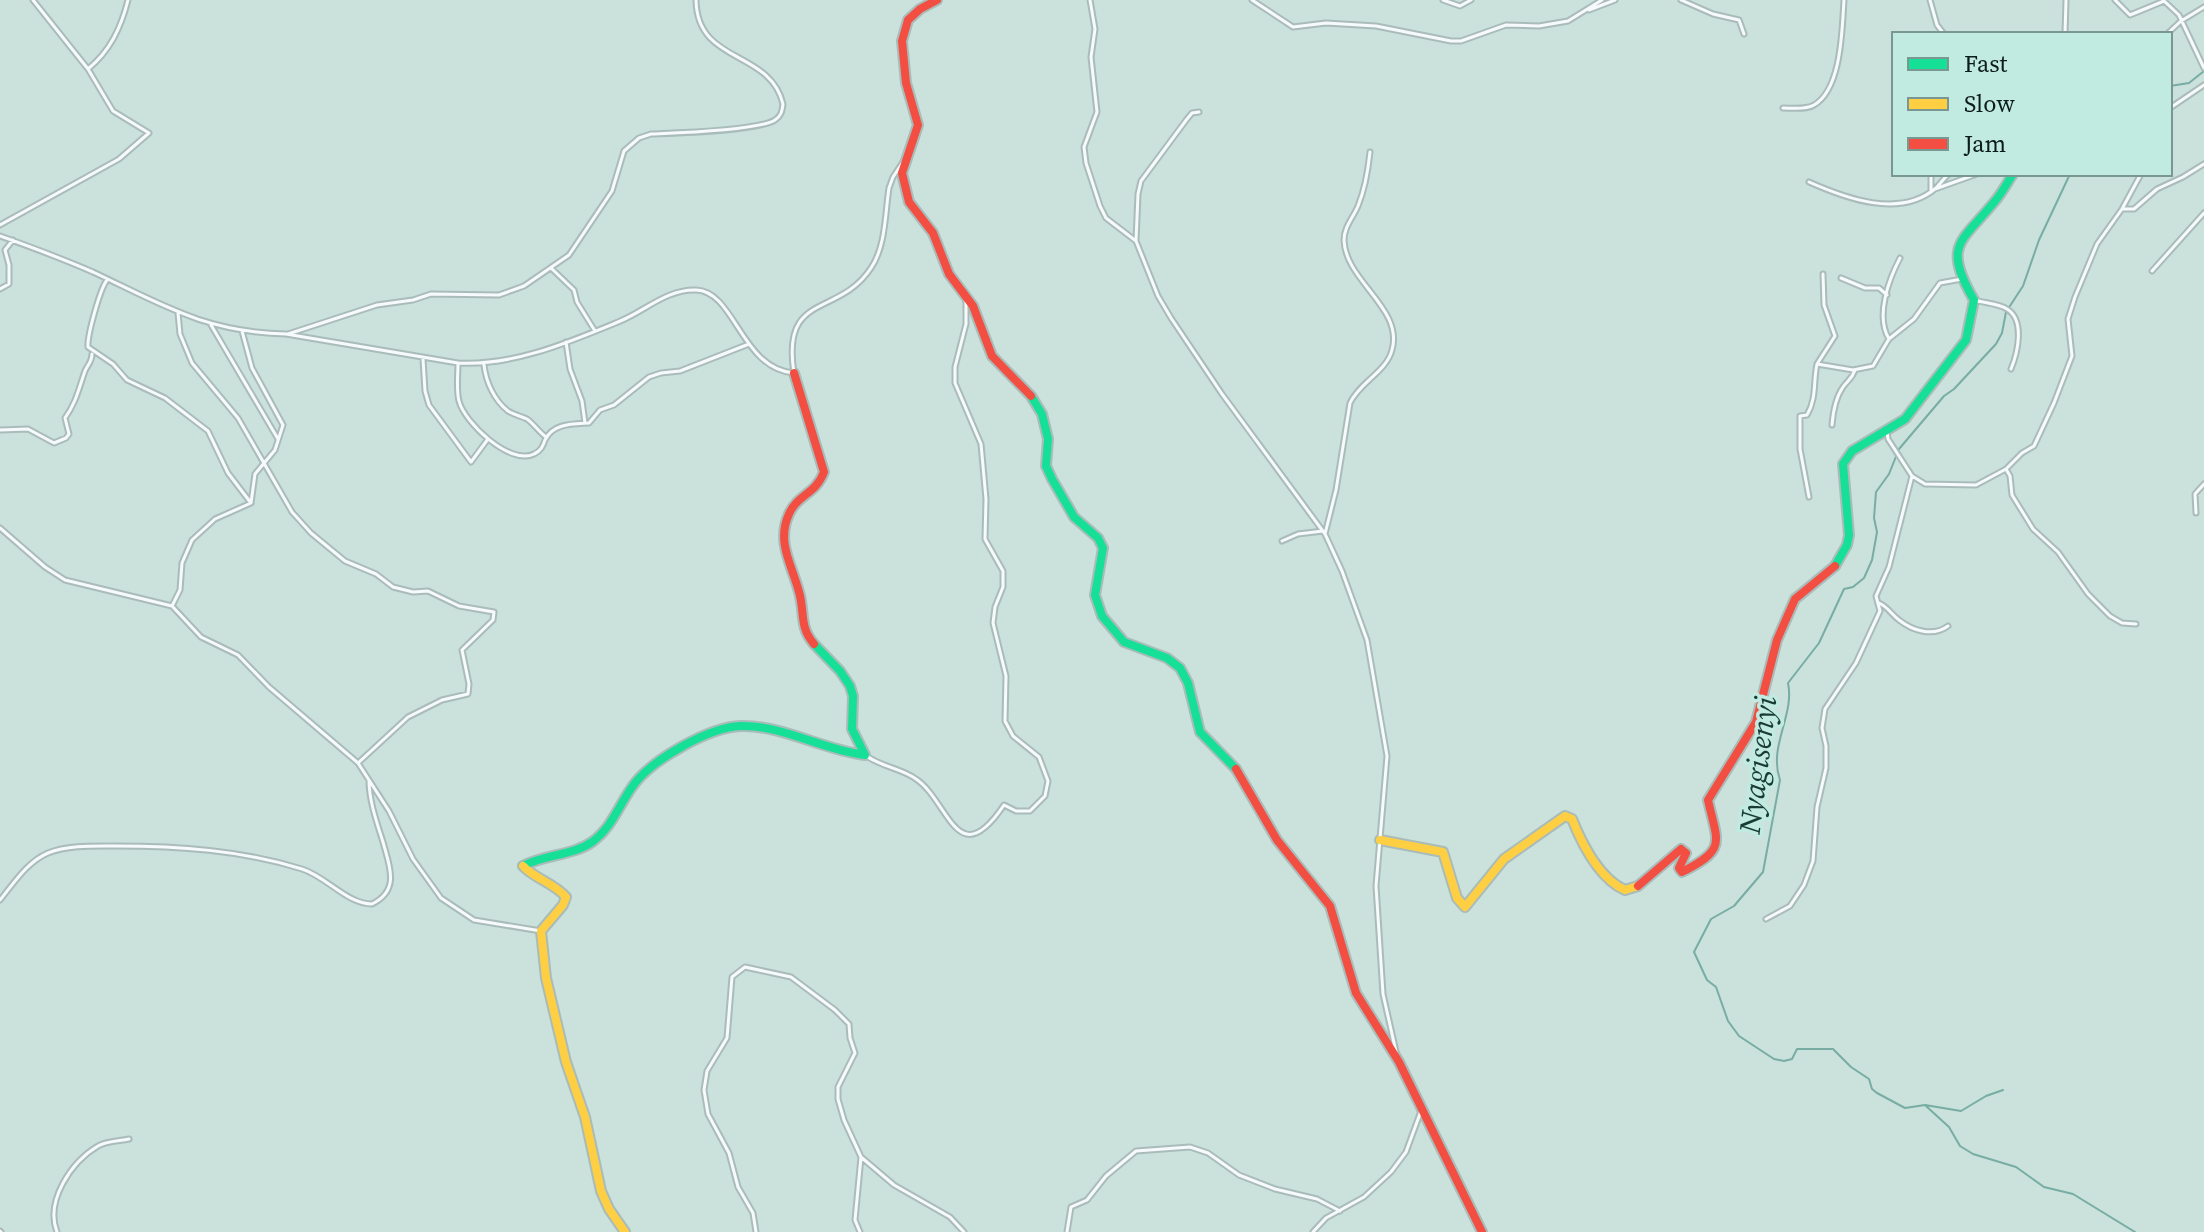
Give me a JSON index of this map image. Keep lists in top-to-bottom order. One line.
{"water":["Nyagisenyi"],"legend":["Fast","Slow","Jam"]}
